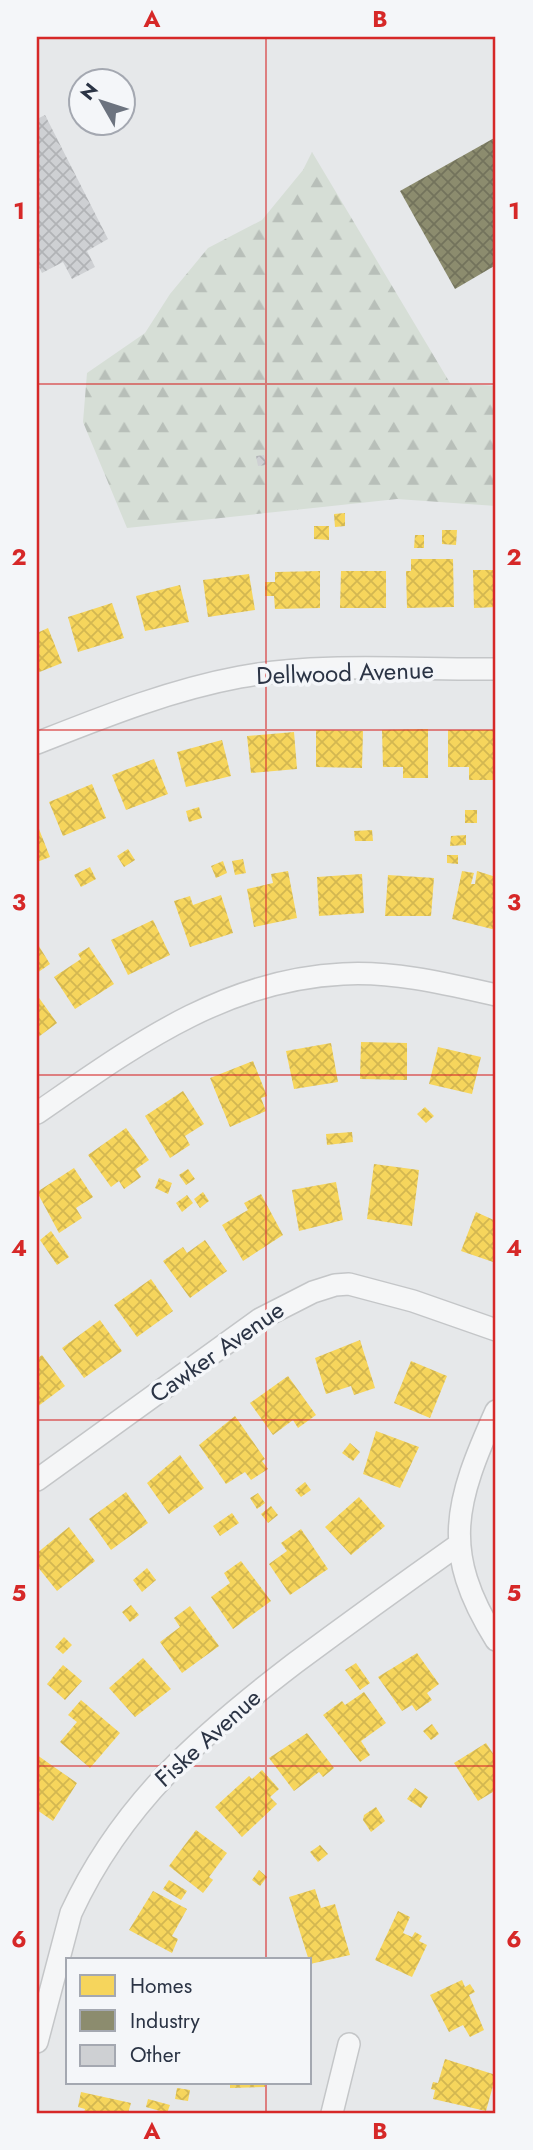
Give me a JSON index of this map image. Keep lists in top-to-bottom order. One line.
{"streets":{"street":["Dellwood Avenue","Cawker Avenue","Fiske Avenue"]},"legend":["Homes","Industry","Other"],"north":"top left","grid":{"columns":["A","B"],"rows":["1","2","3","4","5","6"]}}
